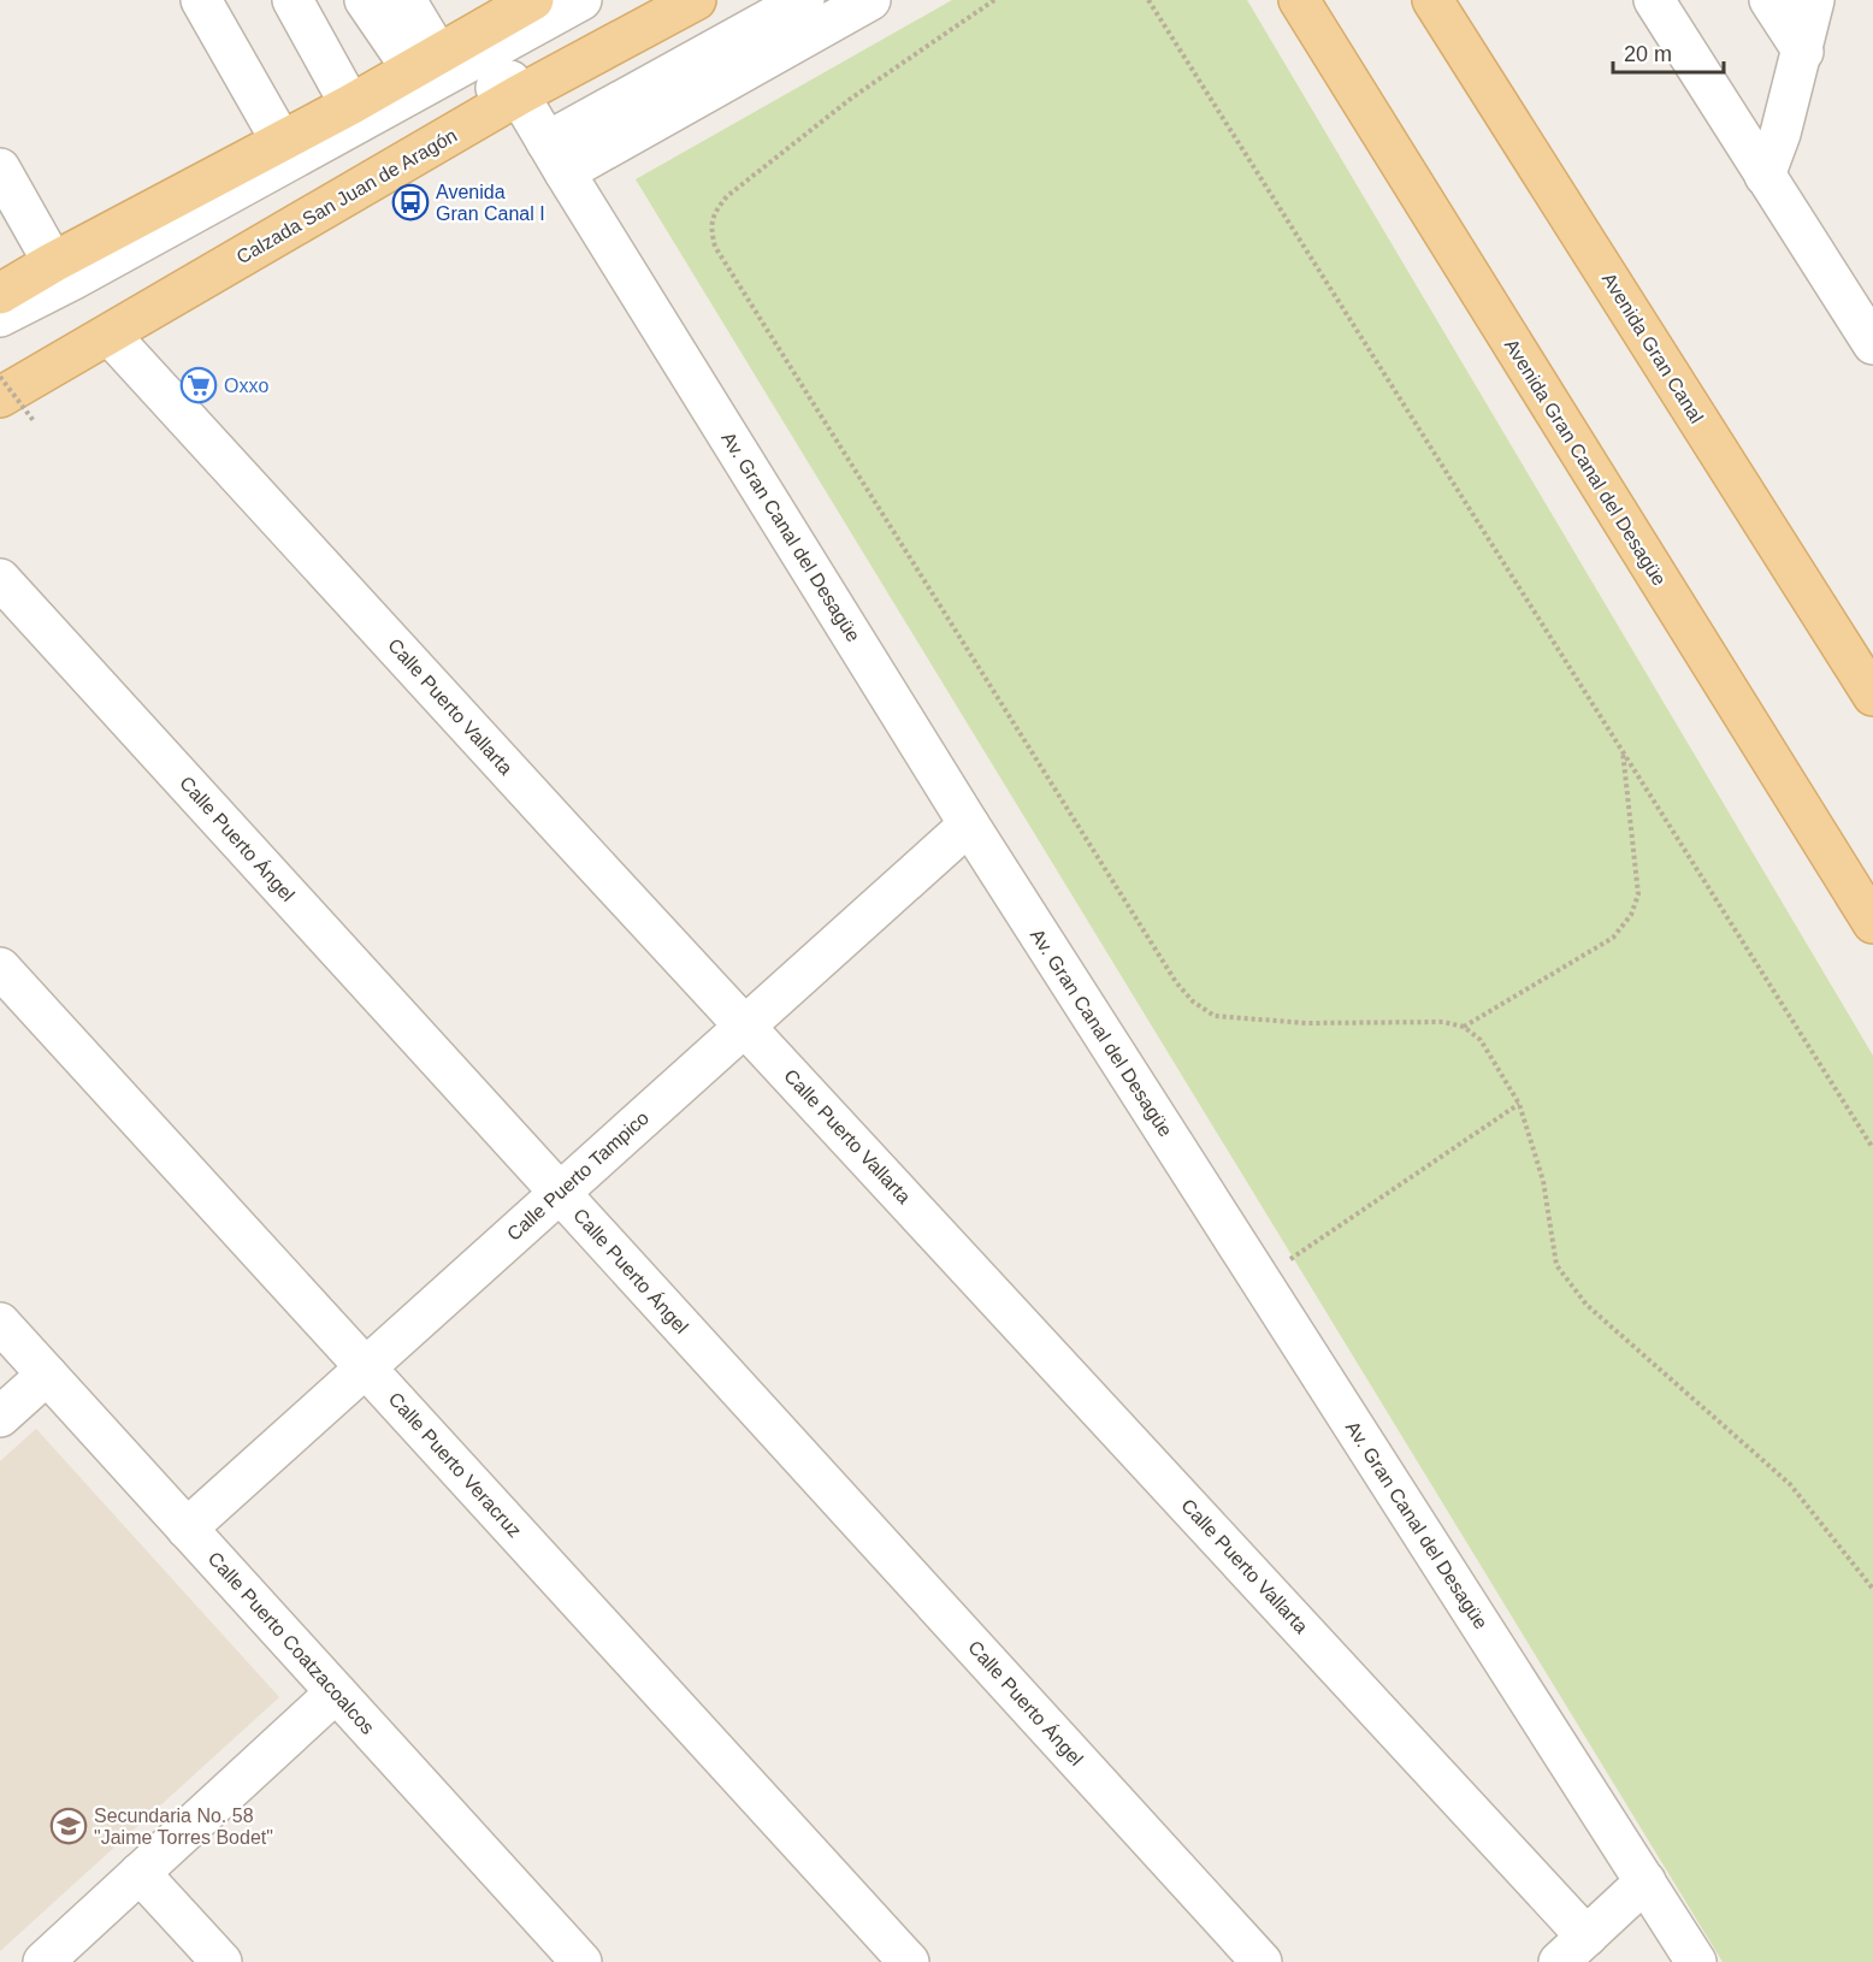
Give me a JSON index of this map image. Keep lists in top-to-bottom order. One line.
{"streets":{"main road":["Calzada San Juan de Aragón","Avenida Gran Canal","Avenida Gran Canal del Desagüe"],"street":["Av. Gran Canal del Desagüe","Calle Puerto Vallarta","Calle Puerto Ángel","Calle Puerto Tampico","Calle Puerto Veracruz","Calle Puerto Coatzacoalcos"]},"crossings":[["Calzada San Juan de Aragón","Av. Gran Canal del Desagüe"],["Calzada San Juan de Aragón","Calle Puerto Vallarta"],["Av. Gran Canal del Desagüe","Calle Puerto Tampico"],["Calle Puerto Vallarta","Calle Puerto Tampico"],["Calle Puerto Ángel","Calle Puerto Tampico"],["Calle Puerto Tampico","Calle Puerto Veracruz"],["Calle Puerto Tampico","Calle Puerto Coatzacoalcos"]],"places":{"bus stop":["Avenida Gran Canal I"],"supermarket":["Oxxo"],"school or university":["Secundaria No. 58 \"Jaime Torres Bodet\""]},"scale_bar":"20 m"}
